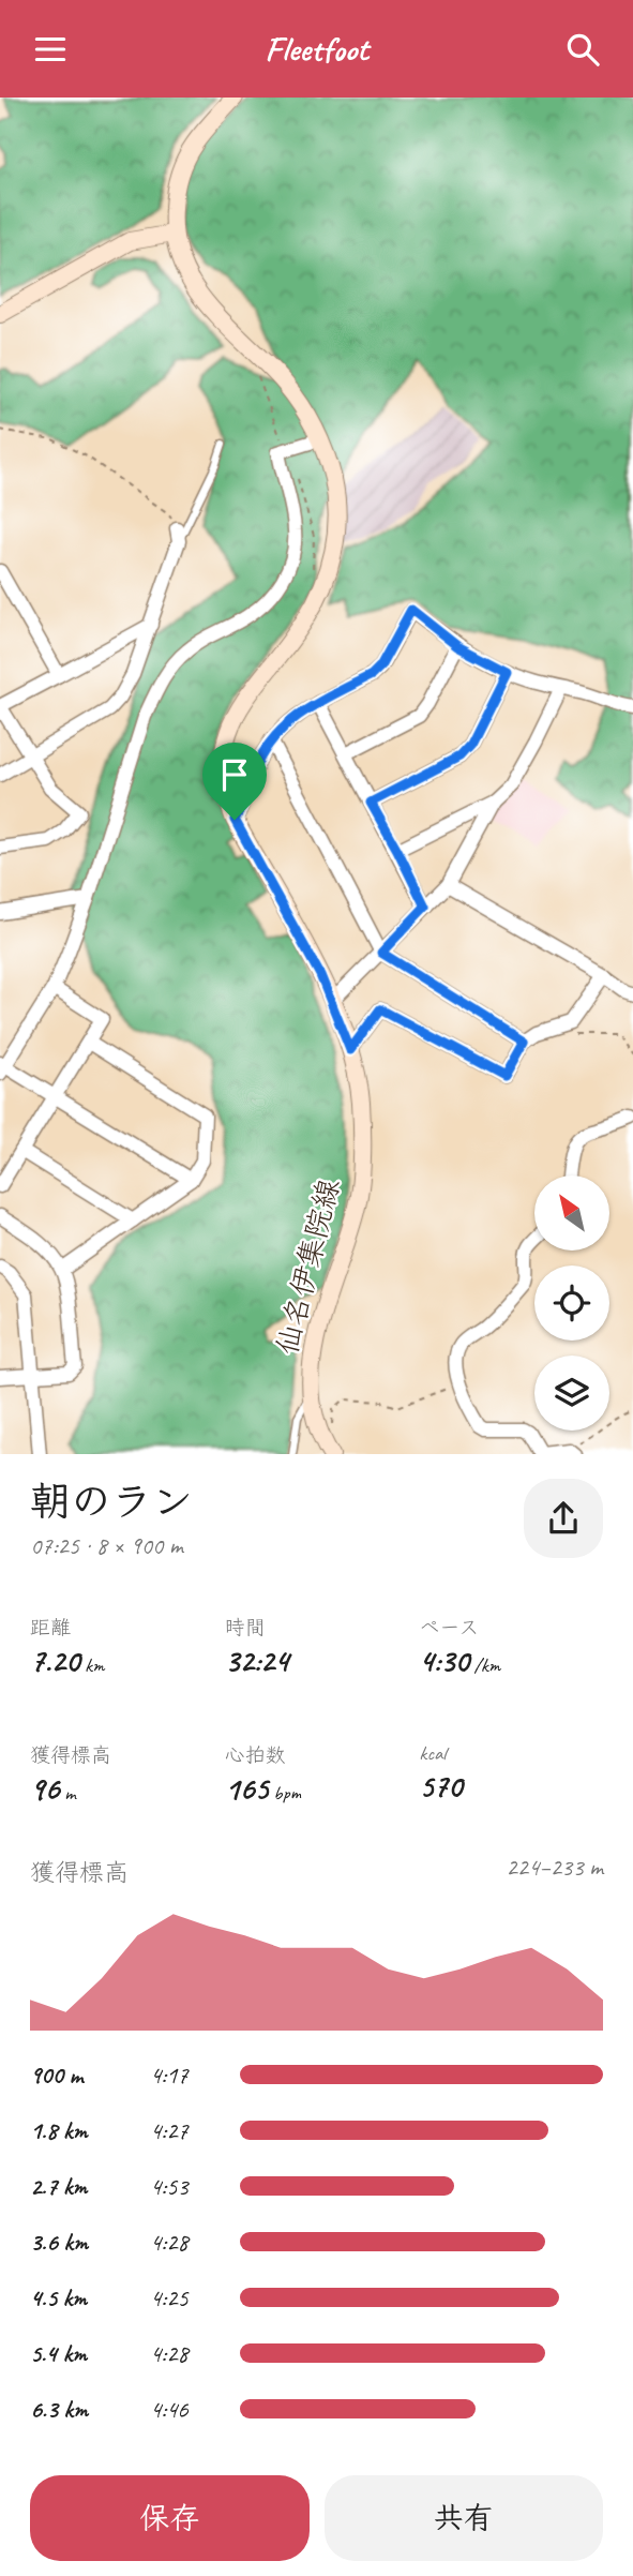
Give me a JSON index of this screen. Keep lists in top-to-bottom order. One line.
{"streets":{"main road":["仙名伊集院線"]},"north":"top left","page":{"header":"Fleetfoot","heading":["朝のラン","07:25 · 8 × 900 m"],"stats":[["距離","7.20 km"],["時間","32:24"],["ペース","4:30 /km"],["獲得標高","96 m"],["心拍数","165 bpm"],["kcal","570"]],"chart":["獲得標高","224–233 m"],"list":[{"name":"900 m","note":"4:17"},{"name":"1.8 km","note":"4:27"},{"name":"2.7 km","note":"4:53"},{"name":"3.6 km","note":"4:28"},{"name":"4.5 km","note":"4:25"},{"name":"5.4 km","note":"4:28"},{"name":"6.3 km","note":"4:46"}],"buttons":["保存","共有"]}}
